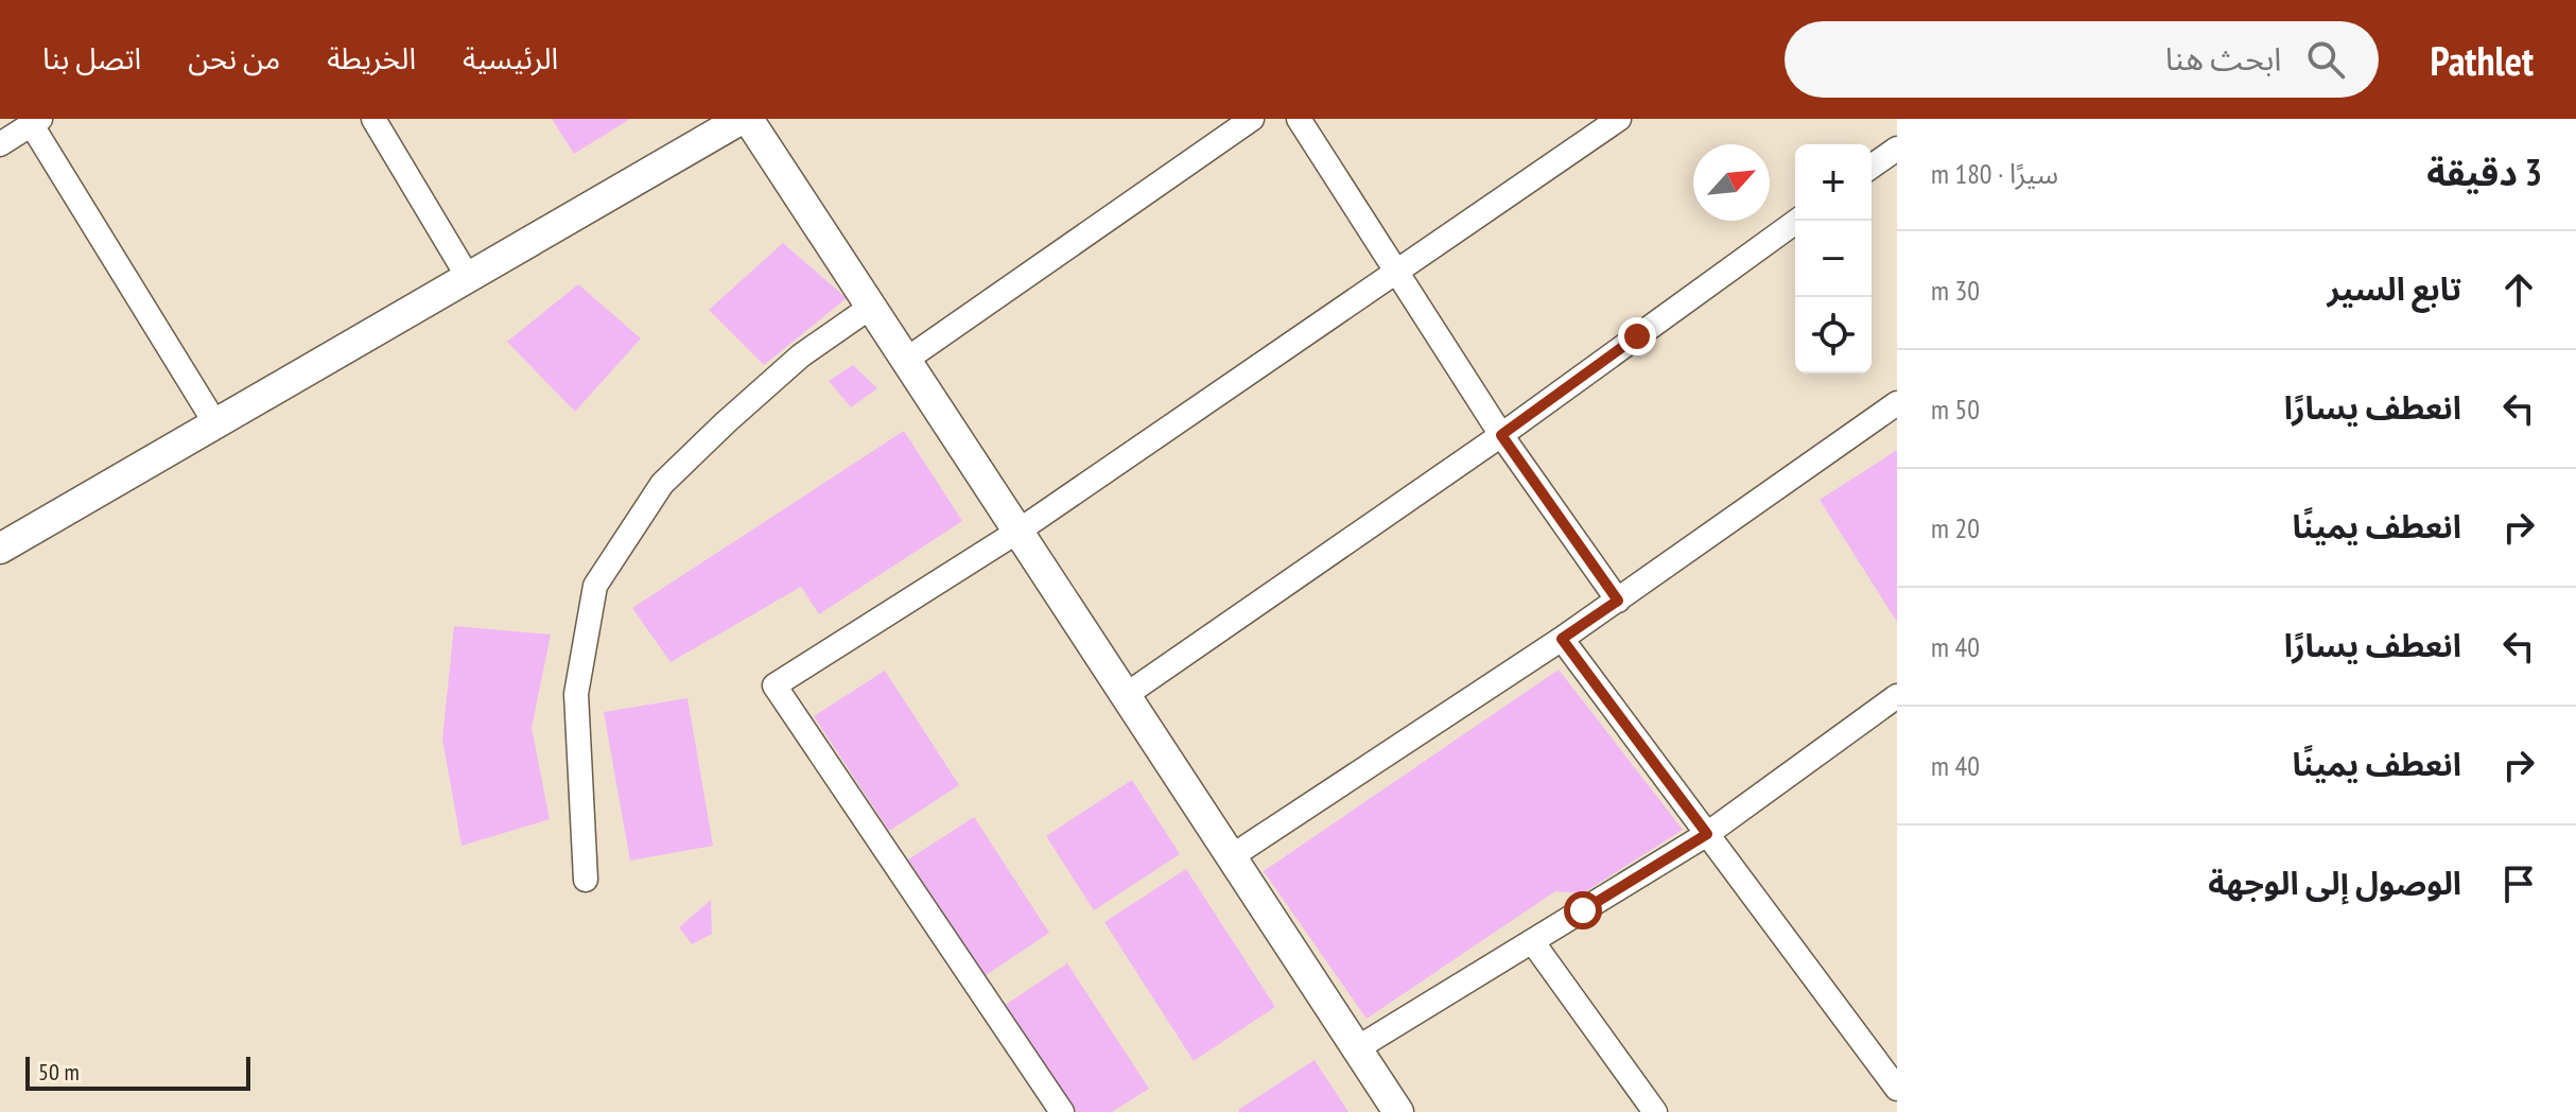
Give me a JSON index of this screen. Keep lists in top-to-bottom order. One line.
{"scale_bar":"50 m","north":"top right","page":{"header":"Pathlet","search":"ابحث هنا","nav":["الرئيسية","الخريطة","من نحن","اتصل بنا"],"heading":["3 دقيقة","سيرًا · 180 m"],"map_buttons":["+","−"],"list":[["تابع السير","30 m"],["انعطف يسارًا","50 m"],["انعطف يمينًا","20 m"],["انعطف يسارًا","40 m"],["انعطف يمينًا","40 m"],"الوصول إلى الوجهة"],"scale":"50 m"}}
